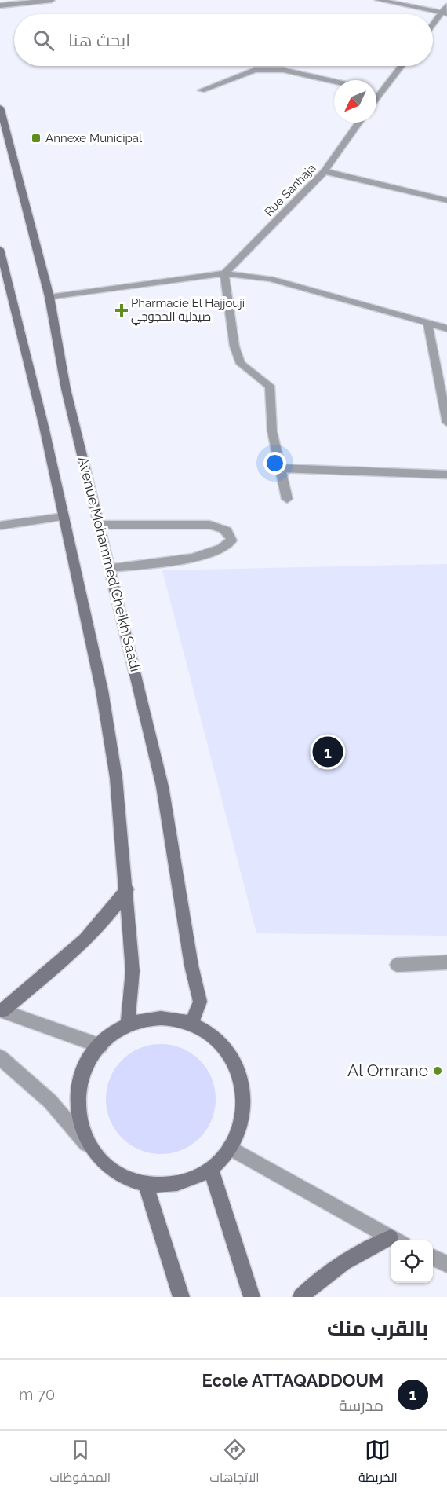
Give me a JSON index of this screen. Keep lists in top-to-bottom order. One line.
{"streets":{"main road":["Avenue Mohammed Cheikh Saadi"],"street":["Rue Sanhaja"]},"places":{"transit":["Annexe Municipal"],"health":["Pharmacie El Hajjouji صيدلية الحجوجي"],"other":["Al Omrane"]},"north":"bottom left","page":{"search":"ابحث هنا","pins":"1","heading":"بالقرب منك","list":[{"mark":"1","name":"Ecole ATTAQADDOUM","note":"مدرسة","value":"70 m"}],"nav":["الخريطة","الاتجاهات","المحفوظات"]}}
